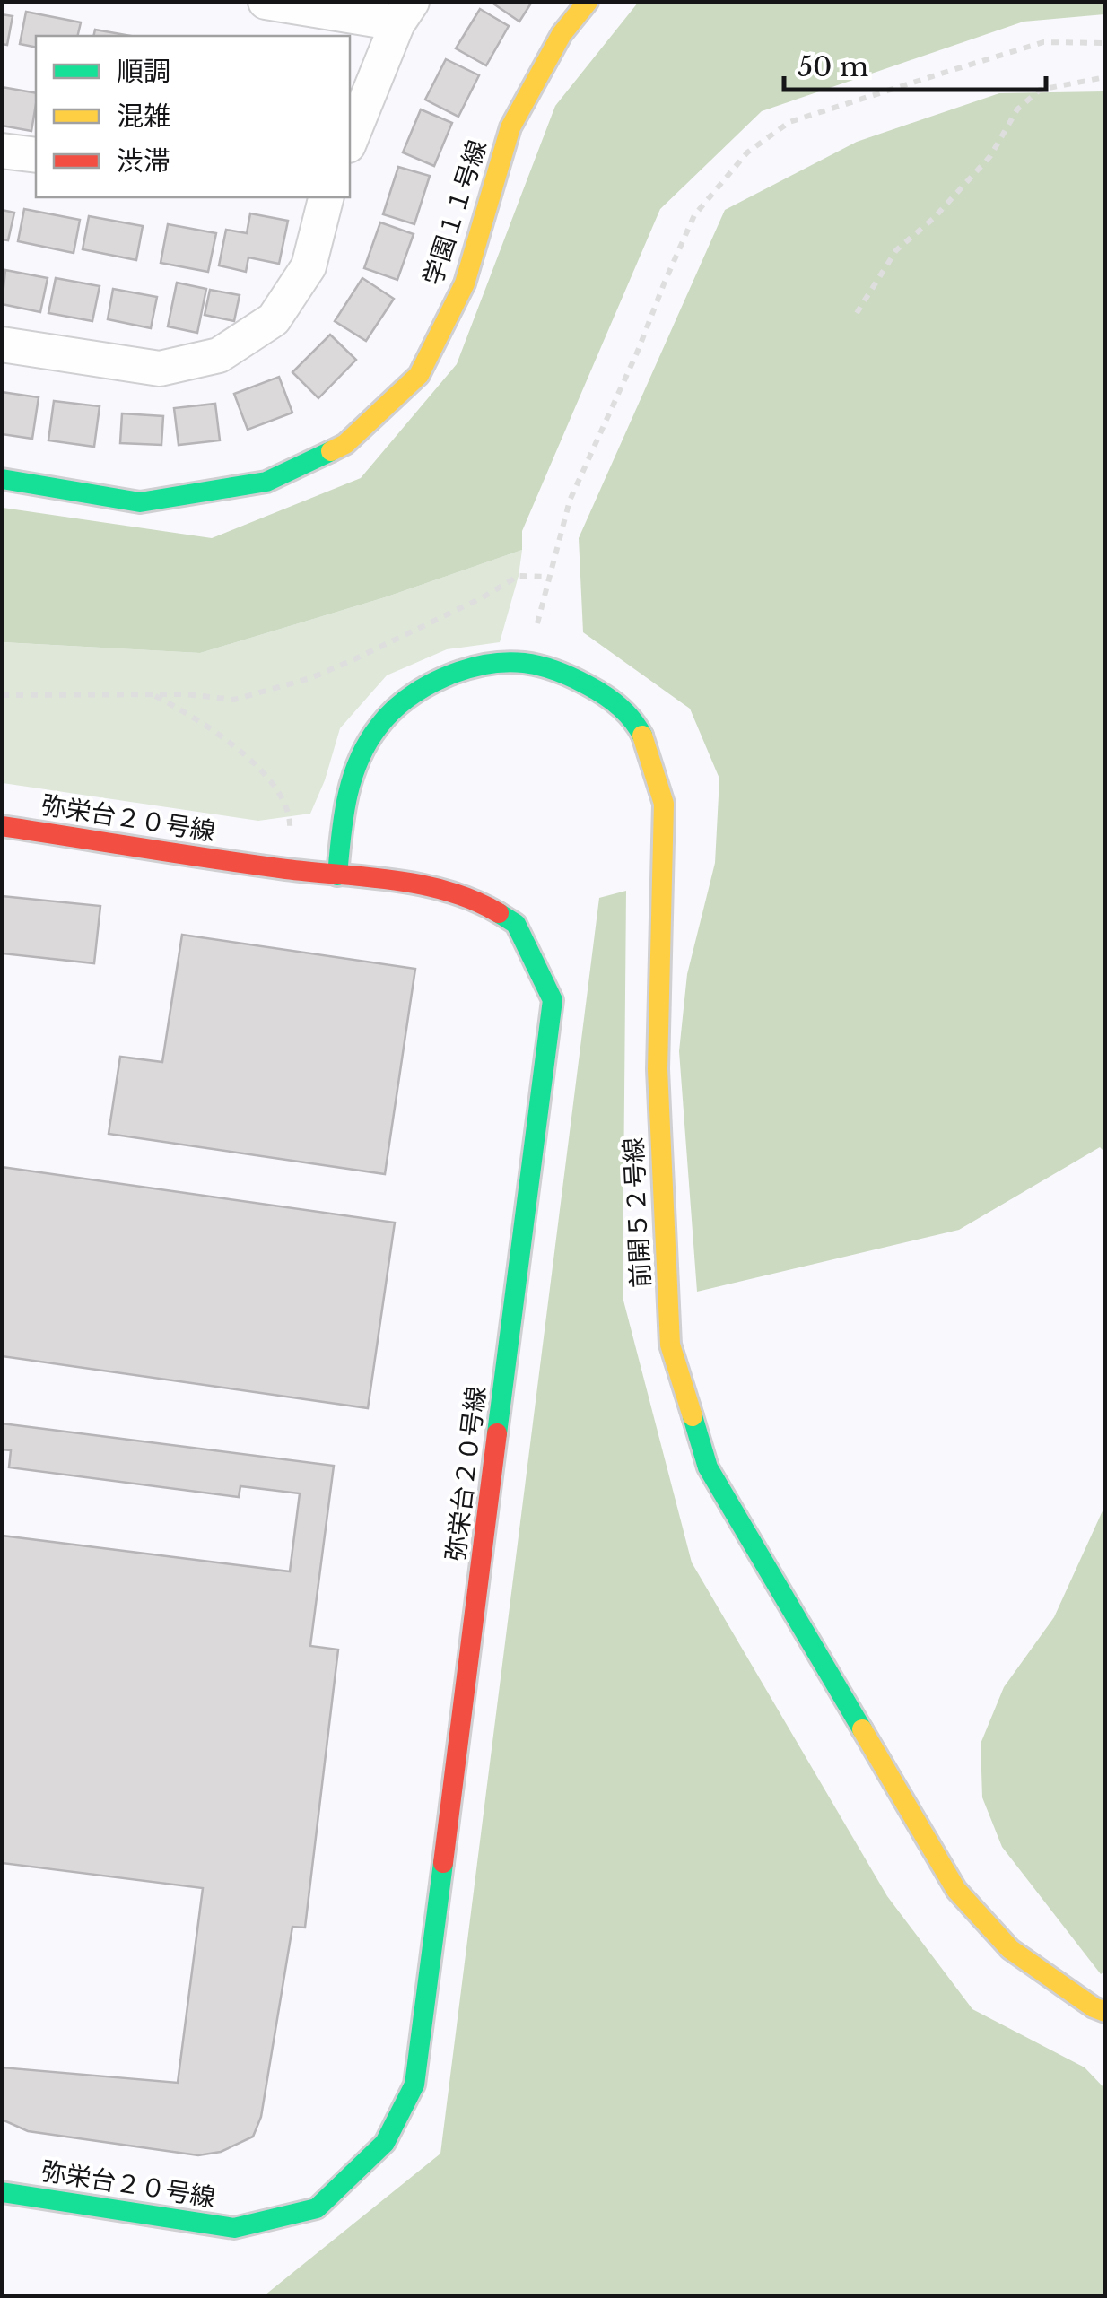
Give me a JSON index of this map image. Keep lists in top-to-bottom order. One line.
{"streets":{"street":["学園１１号線","弥栄台２０号線","前開５２号線"]},"crossings":[["弥栄台２０号線","前開５２号線"]],"legend":["順調","混雑","渋滞"],"scale_bar":"50 m"}
